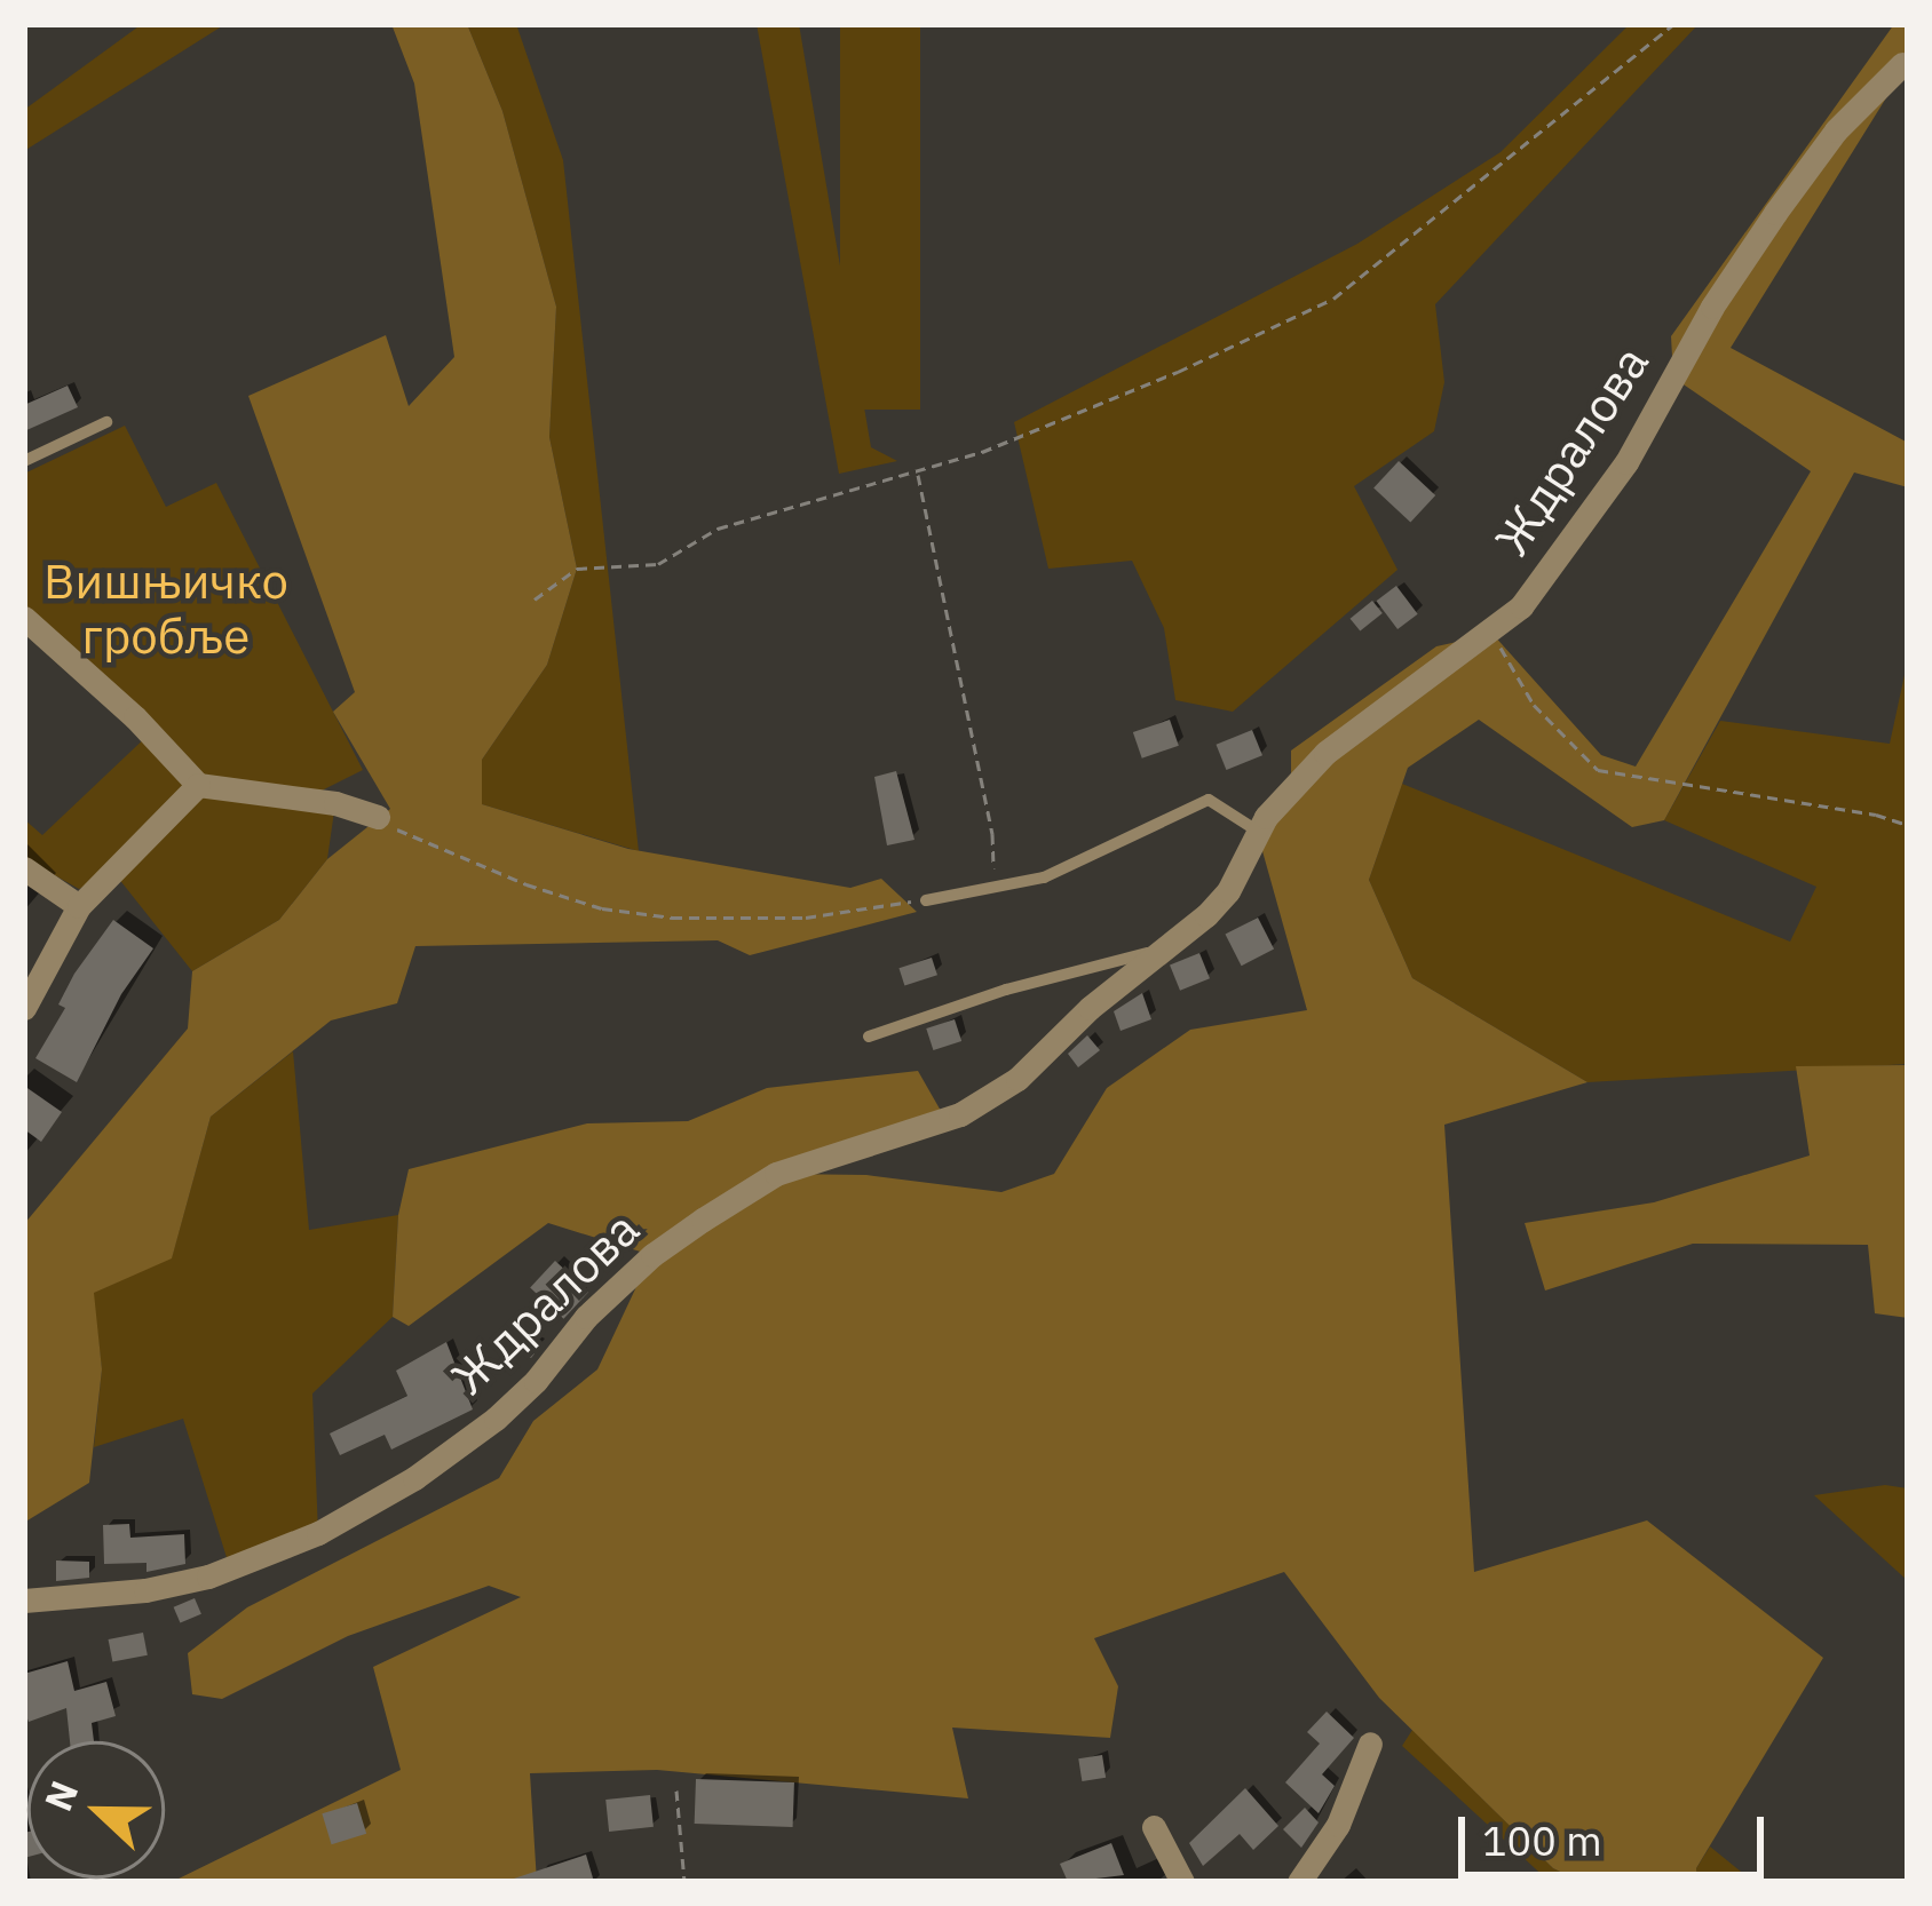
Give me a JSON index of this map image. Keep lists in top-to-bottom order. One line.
{"streets":{"street":["Ждралова"]},"parks":["Вишњичко гробље"],"scale_bar":"100 m","north":"left"}
